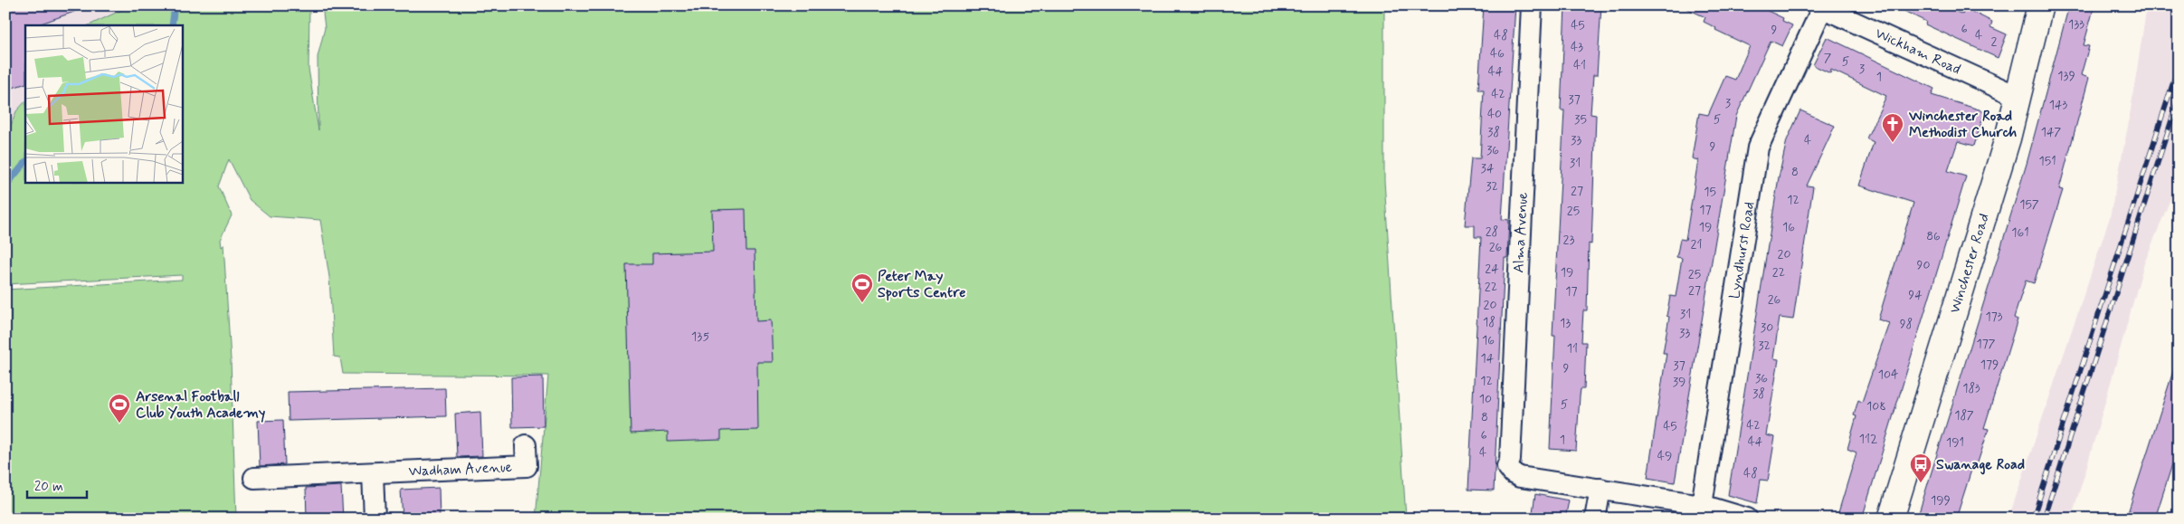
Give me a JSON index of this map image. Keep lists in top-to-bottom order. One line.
{"streets":{"main road":["Winchester Road"],"street":["Wickham Road","Alma Avenue","Lyndhurst Road","Wadham Avenue"]},"crossings":[["Wickham Road","Lyndhurst Road"],["Wickham Road","Winchester Road"]],"places":{"church":["Winchester Road Methodist Church"],"sports":["Peter May Sports Centre","Arsenal Football Club Youth Academy"],"bus stop":["Swanage Road"]},"house_numbers":["133","45","6","9","48","4","2","43","46","7","5","41","3","44","139","1","42","37","3","143","40","35","5","38","147","33","4","9","36","151","31","34","8","32","27","15","12","157","17","25","19","16","28","161","86","23","21","26","20","90","24","19","22","25","22","27","17","94","26","20","31","173","18","13","98","30","33","135","16","177","32","11","14","179","37","9","104","36","12","39","183","38","10","5","108","187","8","42","45","6","112","1","44","191","4","49","48","199"],"scale_bar":"20 m"}
